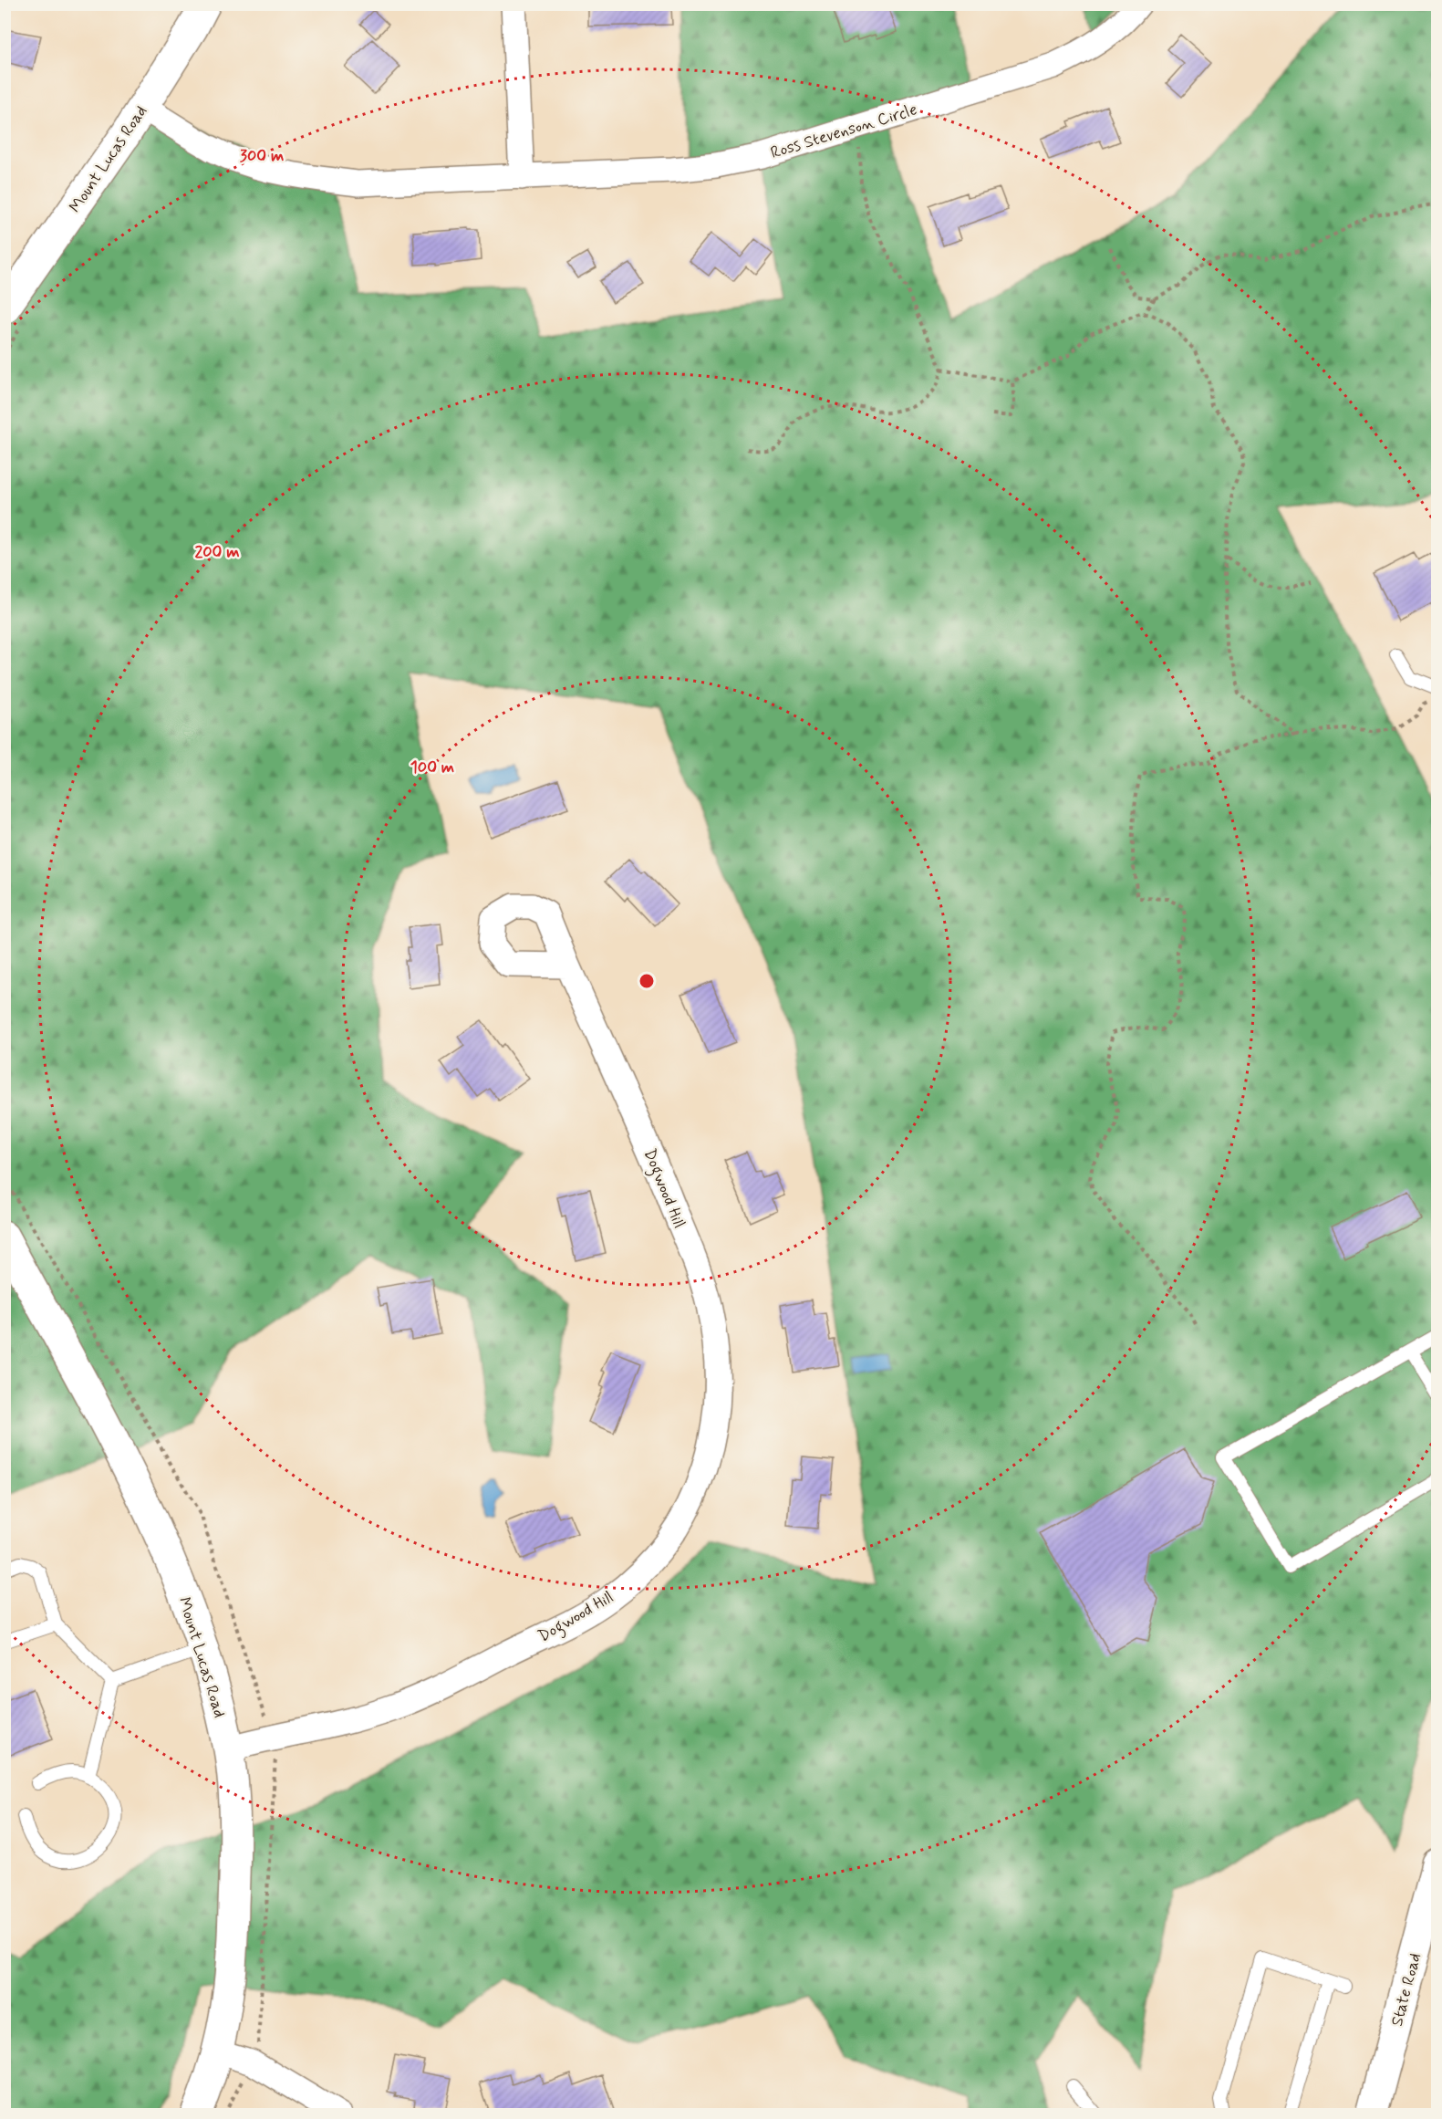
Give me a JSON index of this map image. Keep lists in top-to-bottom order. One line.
{"streets":{"main road":["Mount Lucas Road","State Road"],"street":["Ross Stevenson Circle","Dogwood Hill"]},"crossings":[["Ross Stevenson Circle","Mount Lucas Road"],["Mount Lucas Road","Dogwood Hill"]],"rings":["300 m","200 m","100 m"]}
